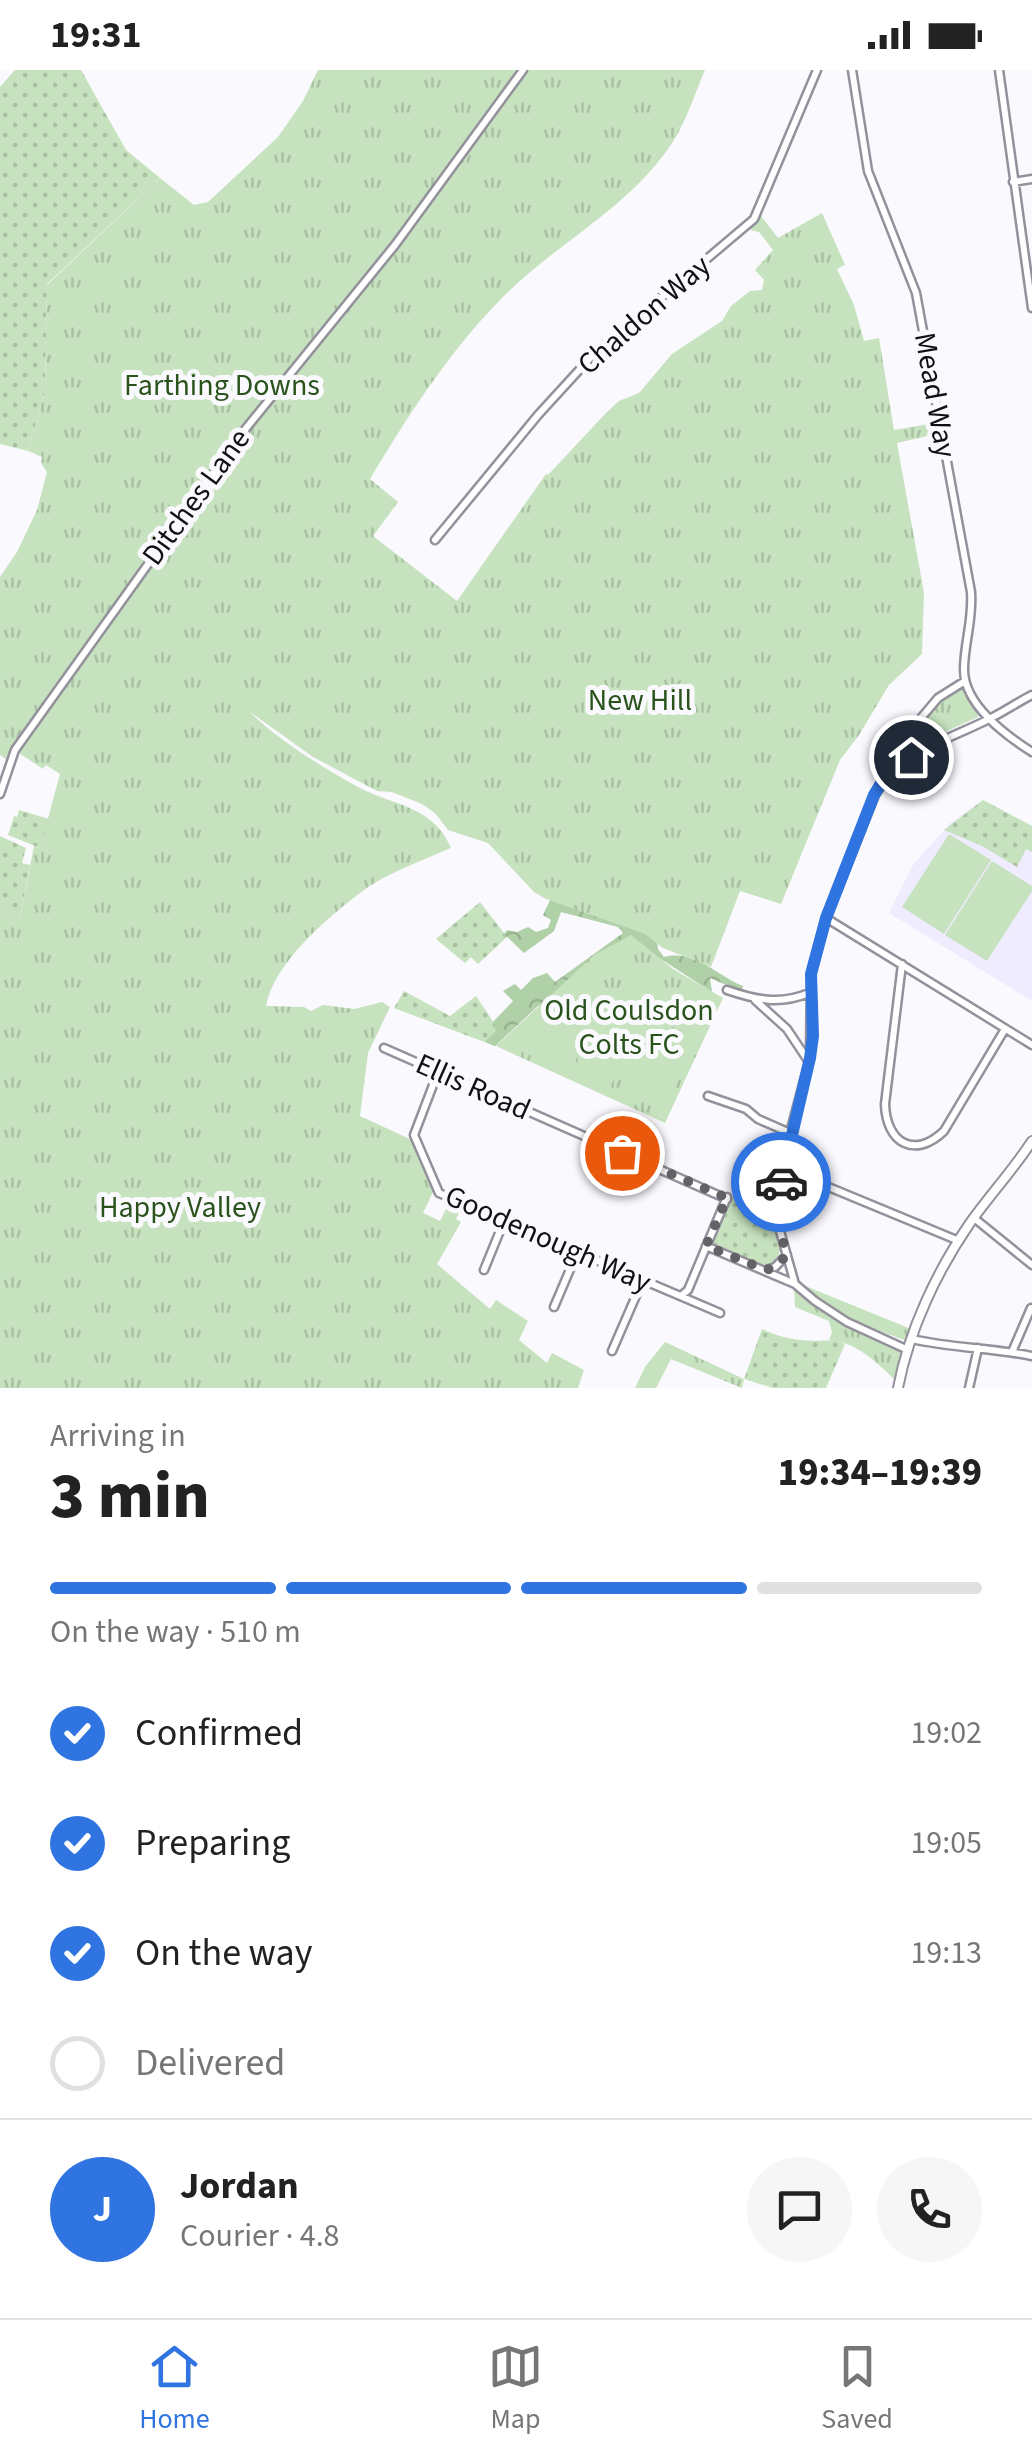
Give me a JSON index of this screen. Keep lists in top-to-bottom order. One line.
{"streets":{"street":["Chaldon Way","Mead Way","Ditches Lane","Ellis Road","Goodenough Way"]},"crossings":[["Ellis Road","Goodenough Way"]],"parks":["Farthing Downs","New Hill","Old Coulsdon Colts FC","Happy Valley"],"page":{"status":"19:31","heading":["3 min","Arriving in","19:34–19:39"],"panel":["Jordan","Courier · 4.8"],"bar":"On the way · 510 m","list":[["Confirmed","19:02"],["Preparing","19:05"],["On the way","19:13"],"Delivered"],"round":"J","tabs":["Home","Map","Saved"]}}
